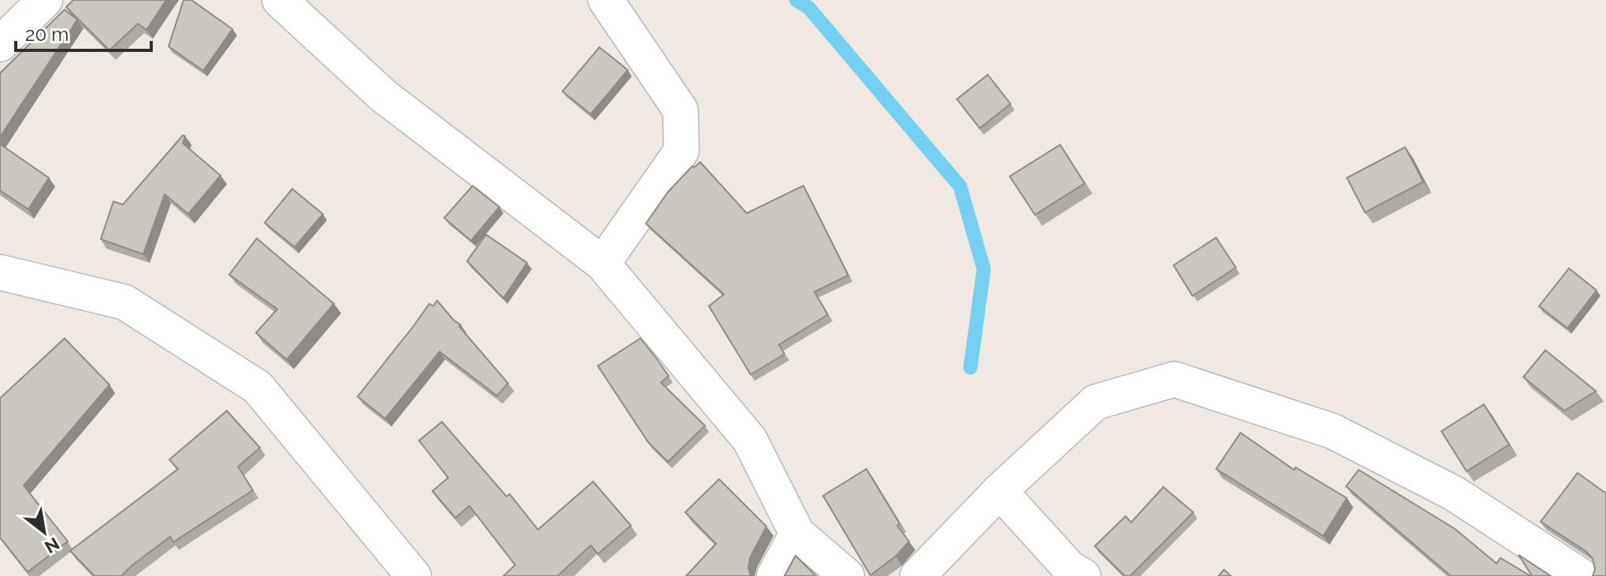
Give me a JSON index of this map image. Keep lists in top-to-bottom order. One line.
{"scale_bar":"20 m","north":"bottom right"}
